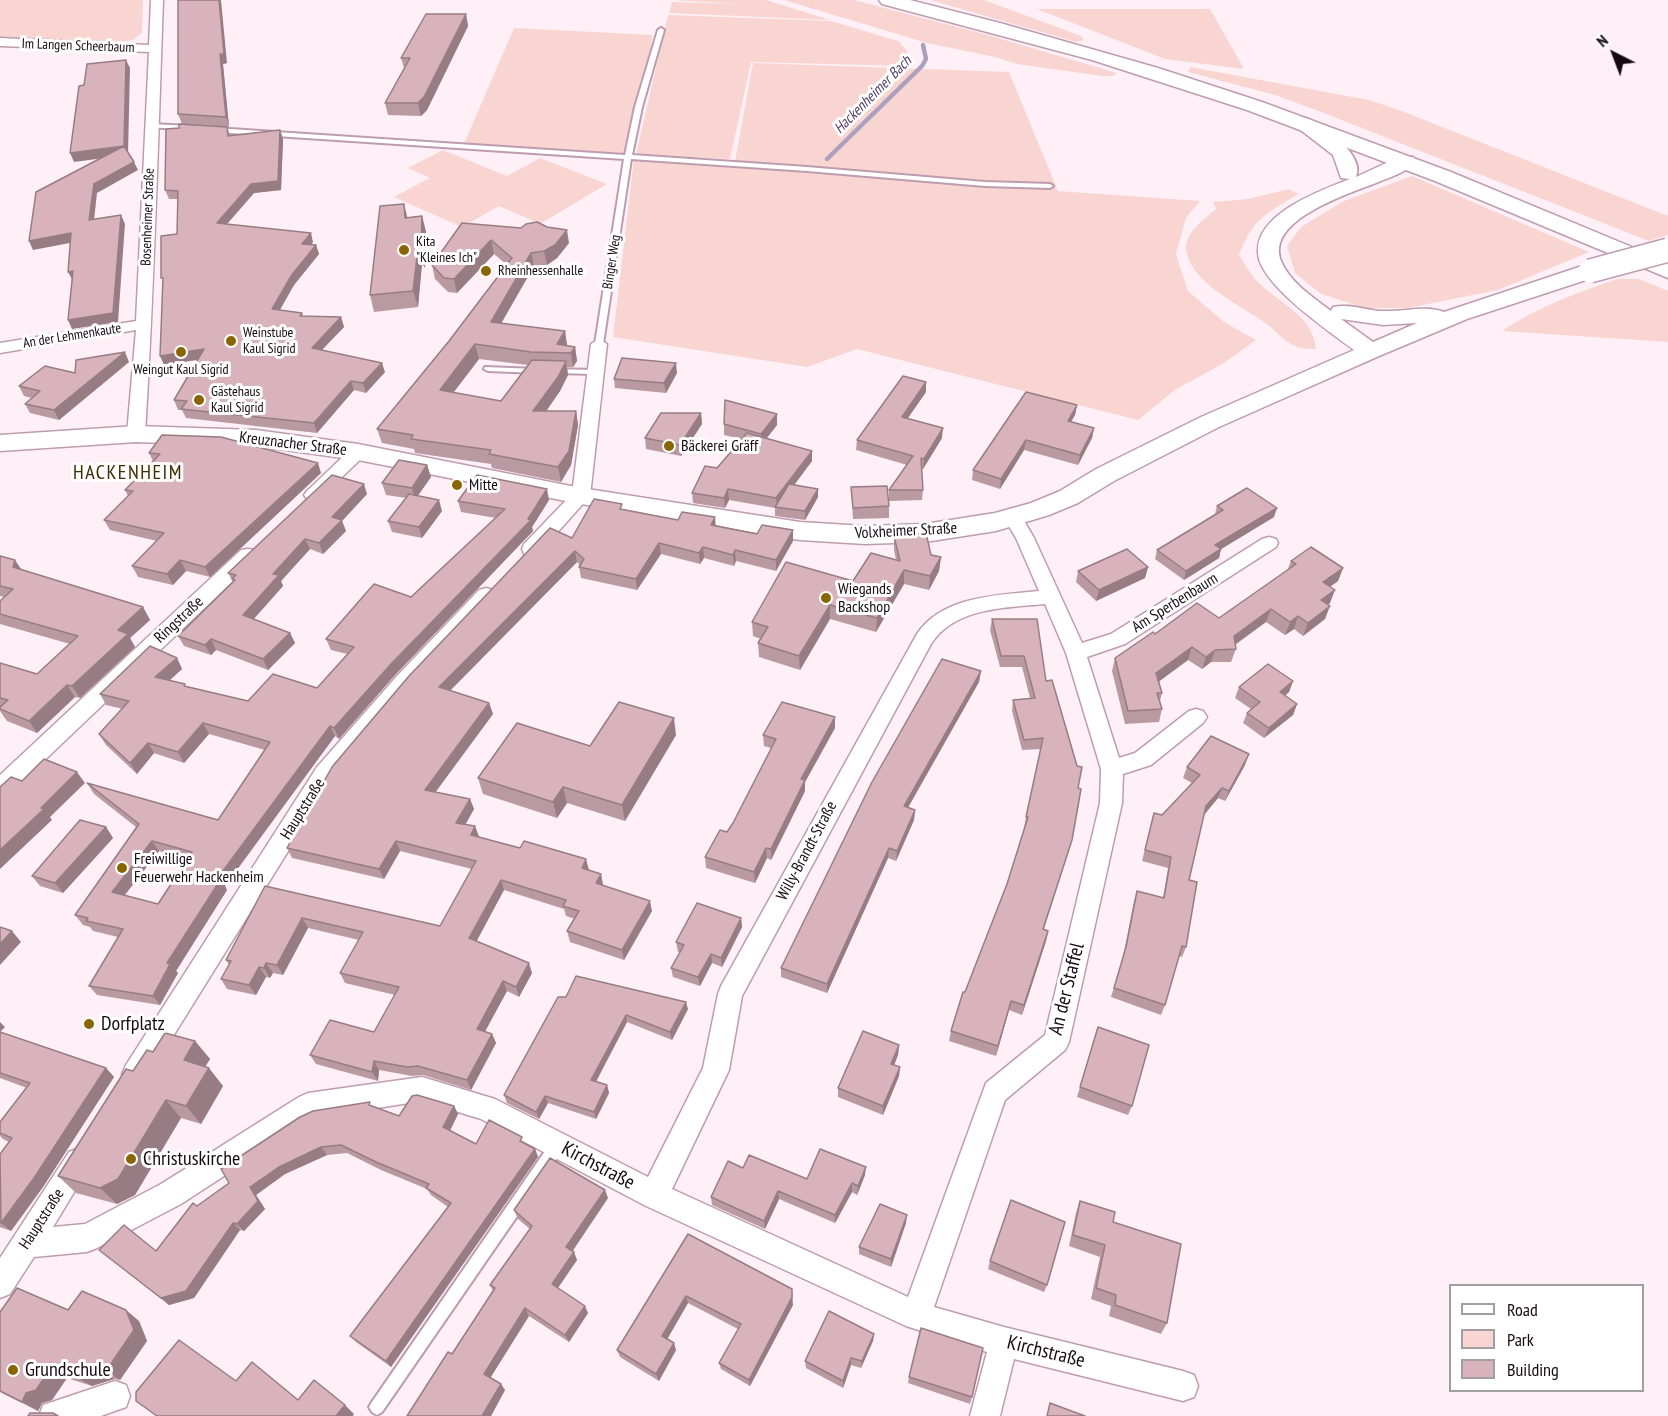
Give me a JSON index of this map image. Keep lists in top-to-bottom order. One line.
{"streets":{"main road":["Kreuznacher Straße","Volxheimer Straße"],"street":["Im Langen Scheerbaum","Bosenheimer Straße","Binger Weg","An der Lehmenkaute","Am Sperbenbaum","Ringstraße","Hauptstraße","Willy-Brandt-Straße","An der Staffel","Kirchstraße"]},"crossings":[["Im Langen Scheerbaum","Bosenheimer Straße"],["Bosenheimer Straße","An der Lehmenkaute"],["Bosenheimer Straße","Kreuznacher Straße"],["Binger Weg","Kreuznacher Straße"],["Binger Weg","Volxheimer Straße"],["Kreuznacher Straße","Volxheimer Straße"],["Volxheimer Straße","An der Staffel"],["Am Sperbenbaum","An der Staffel"],["Hauptstraße","Kirchstraße"],["Willy-Brandt-Straße","An der Staffel"],["Willy-Brandt-Straße","Kirchstraße"],["An der Staffel","Kirchstraße"]],"districts":["HACKENHEIM"],"water":["Hackenheimer Bach"],"places":["Kita \"Kleines Ich\"","Rheinhessenhalle","Weinstube Kaul Sigrid","Weingut Kaul Sigrid","Gästehaus Kaul Sigrid","Bäckerei Gräff","Mitte","Wiegands Backshop","Freiwillige Feuerwehr Hackenheim","Dorfplatz","Christuskirche","Grundschule"],"legend":["Road","Park","Building"],"north":"top left"}
